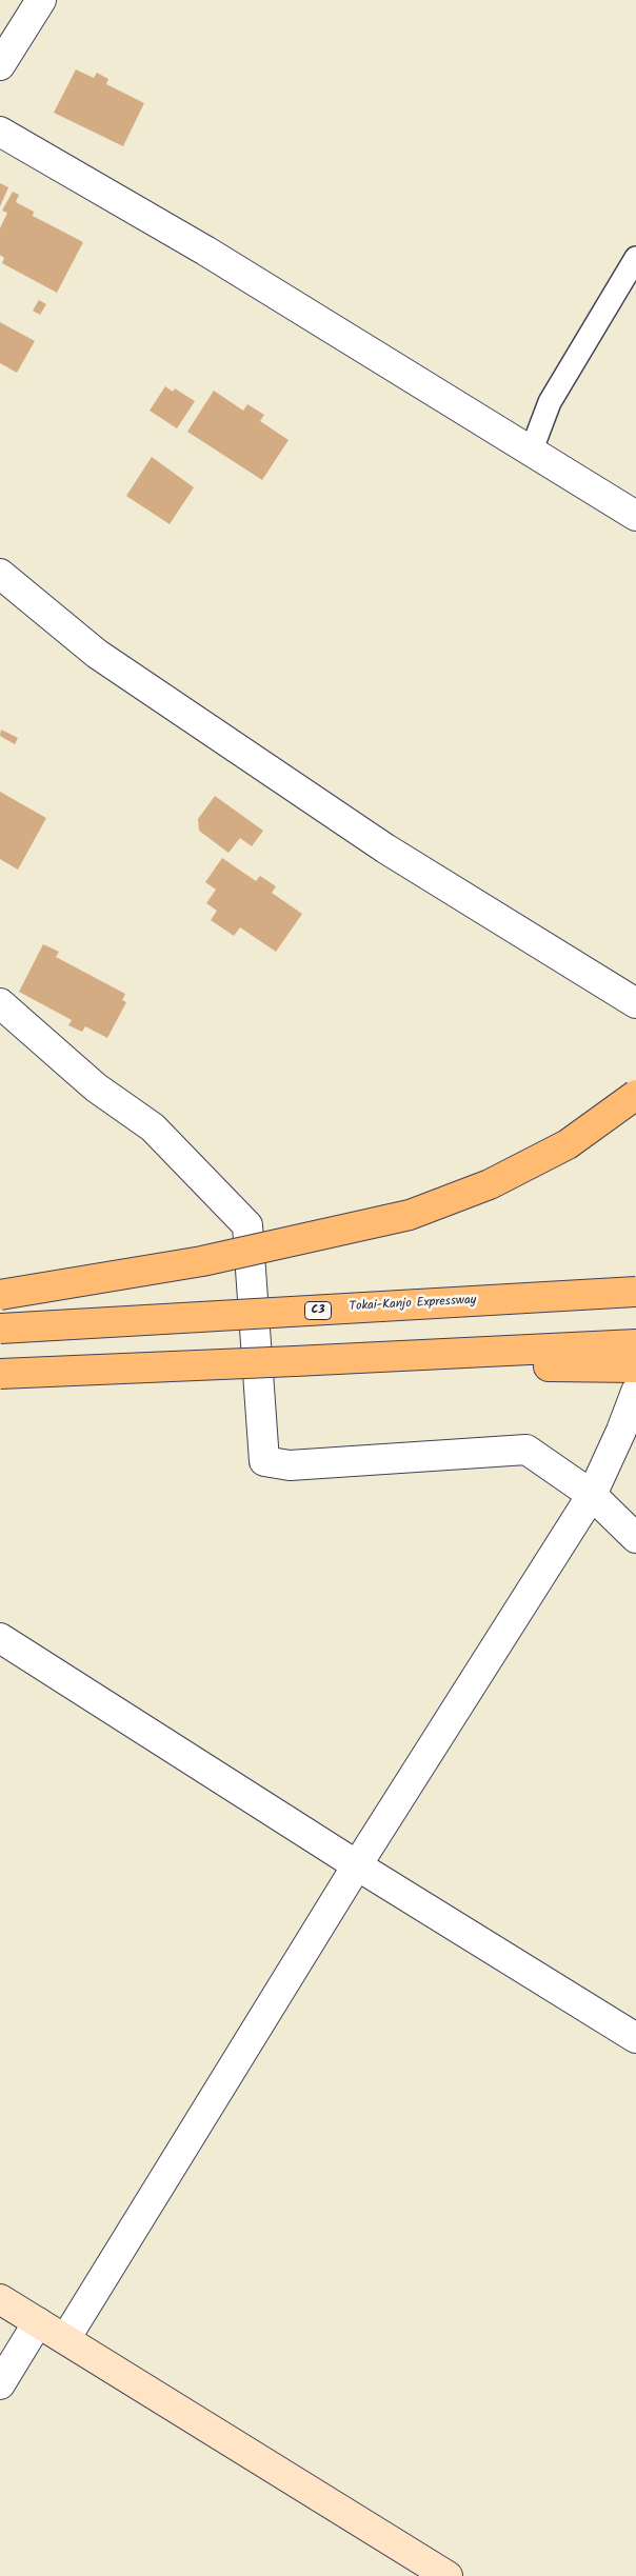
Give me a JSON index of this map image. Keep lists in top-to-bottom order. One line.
{"streets":{"highway":["Tokai-Kanjo Expressway","C3"]}}
